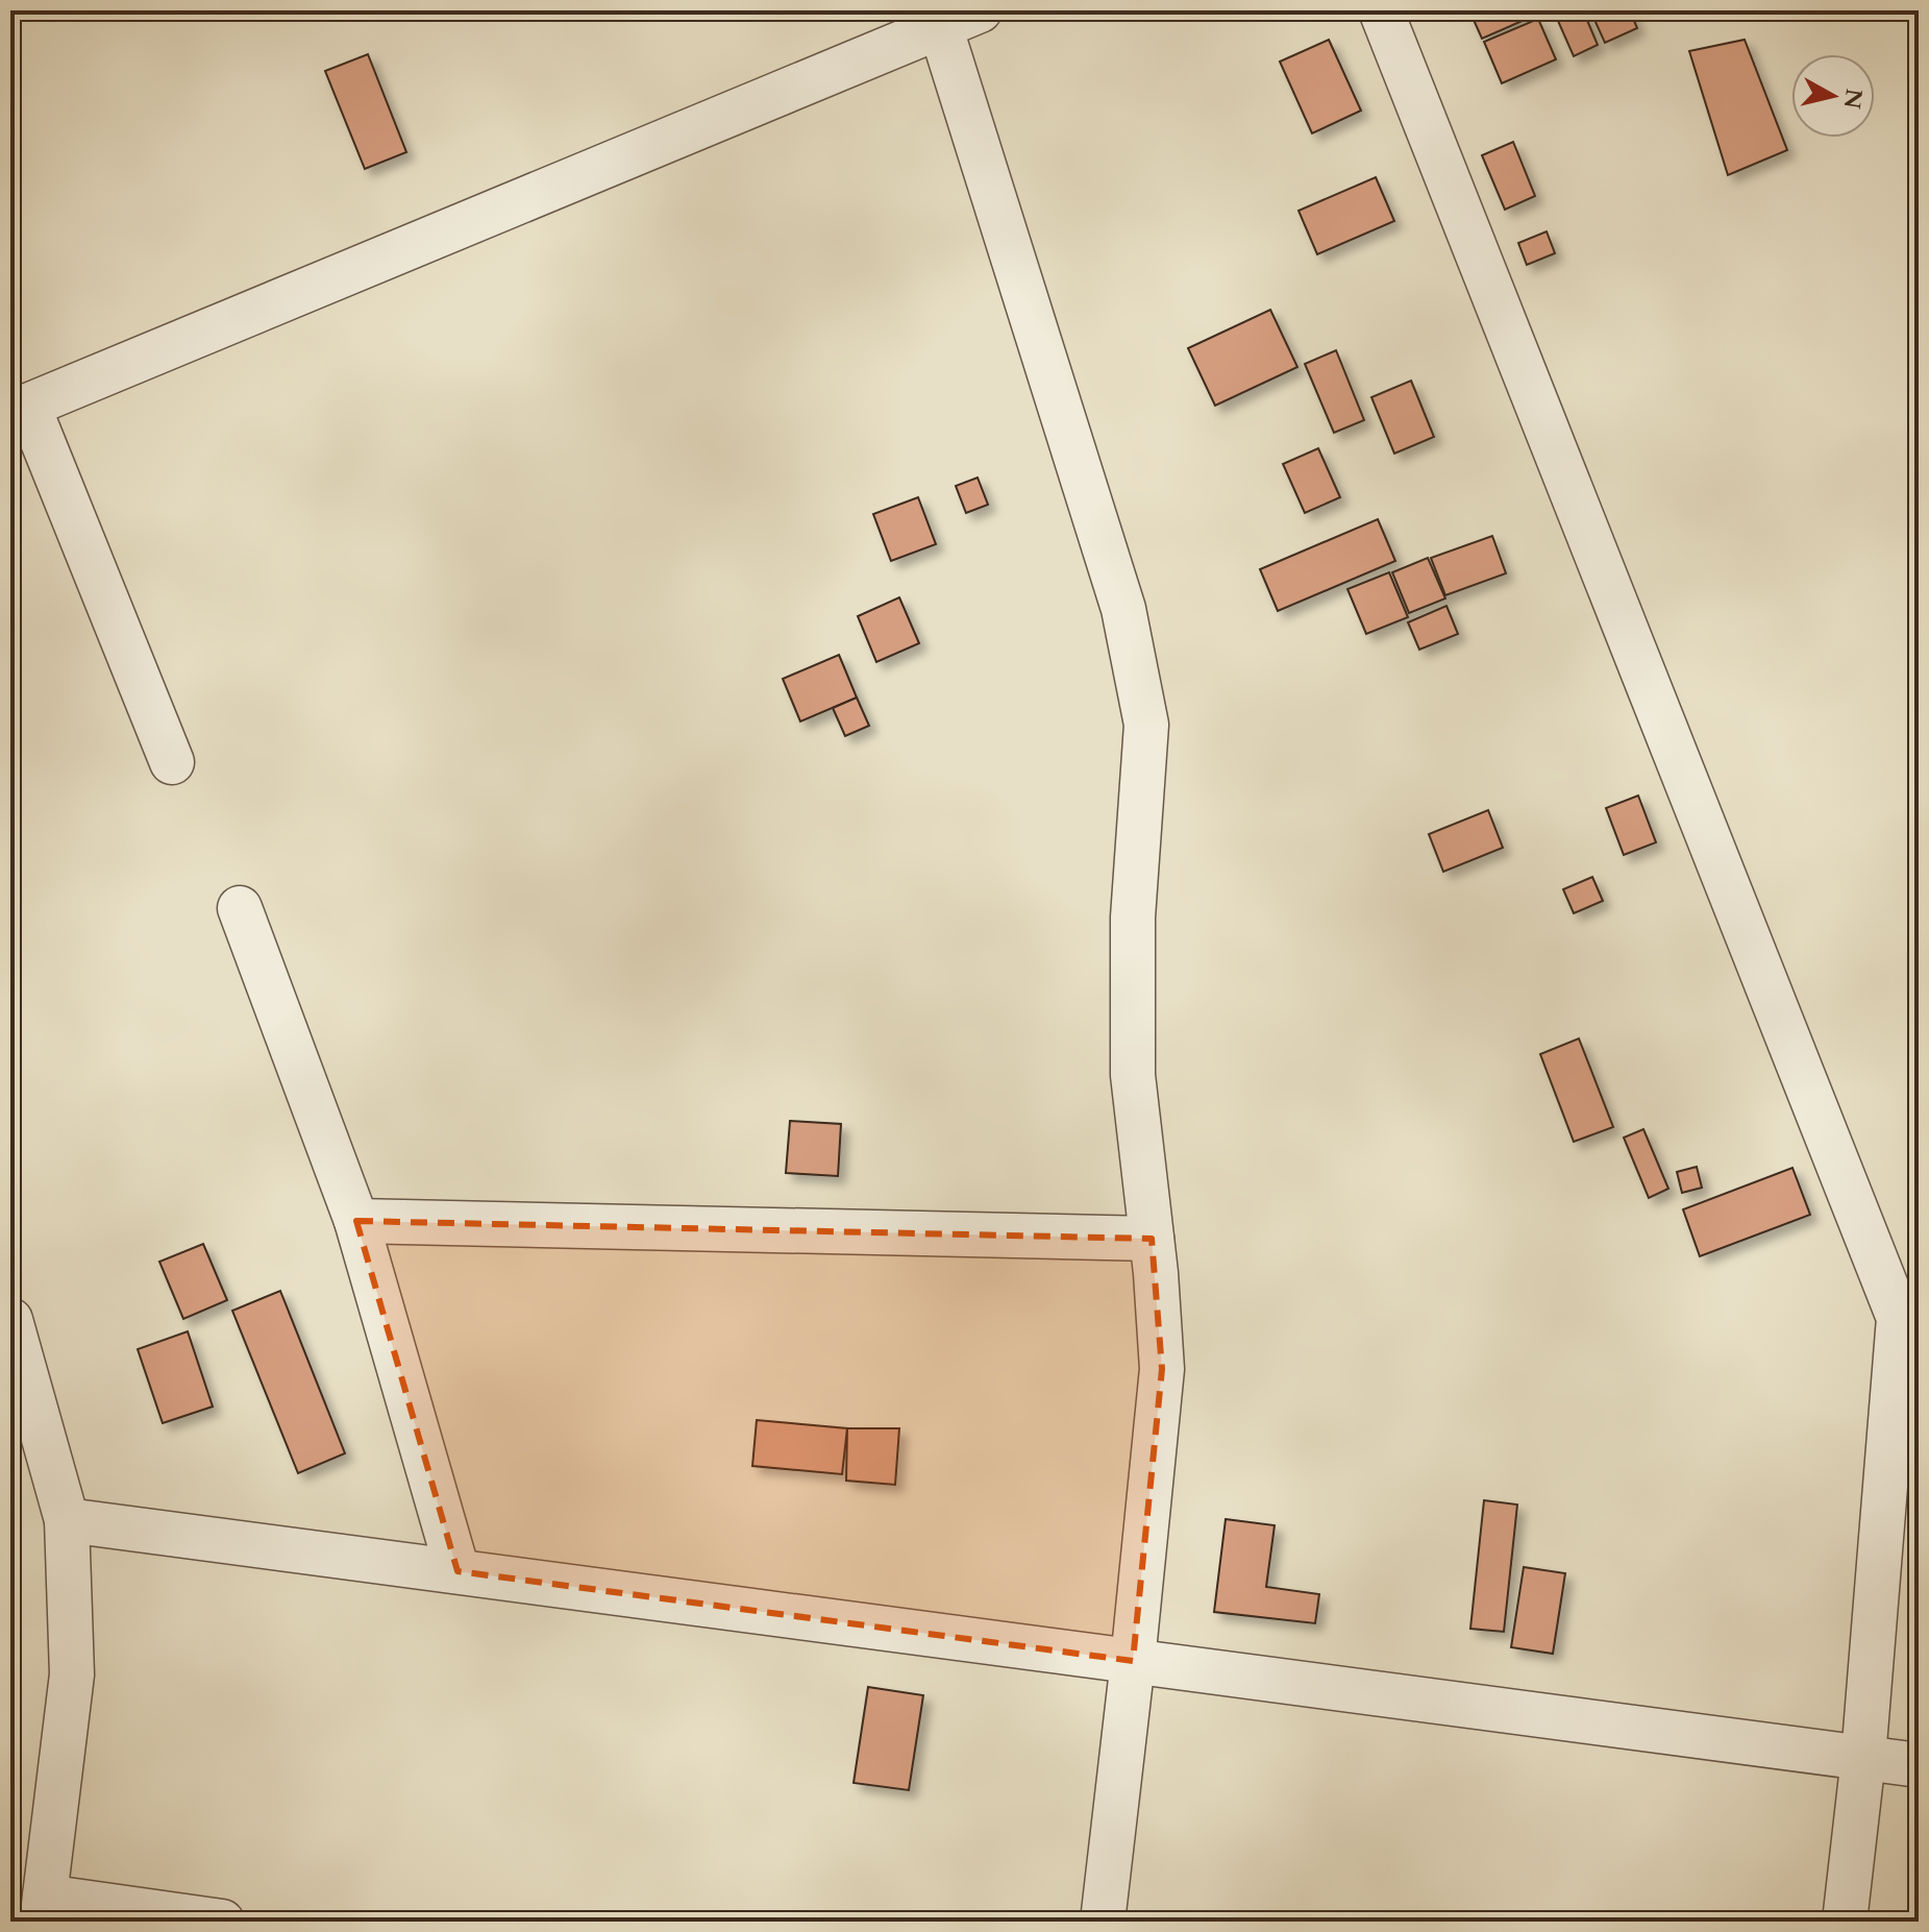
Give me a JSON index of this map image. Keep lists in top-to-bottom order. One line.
{"north":"right"}
